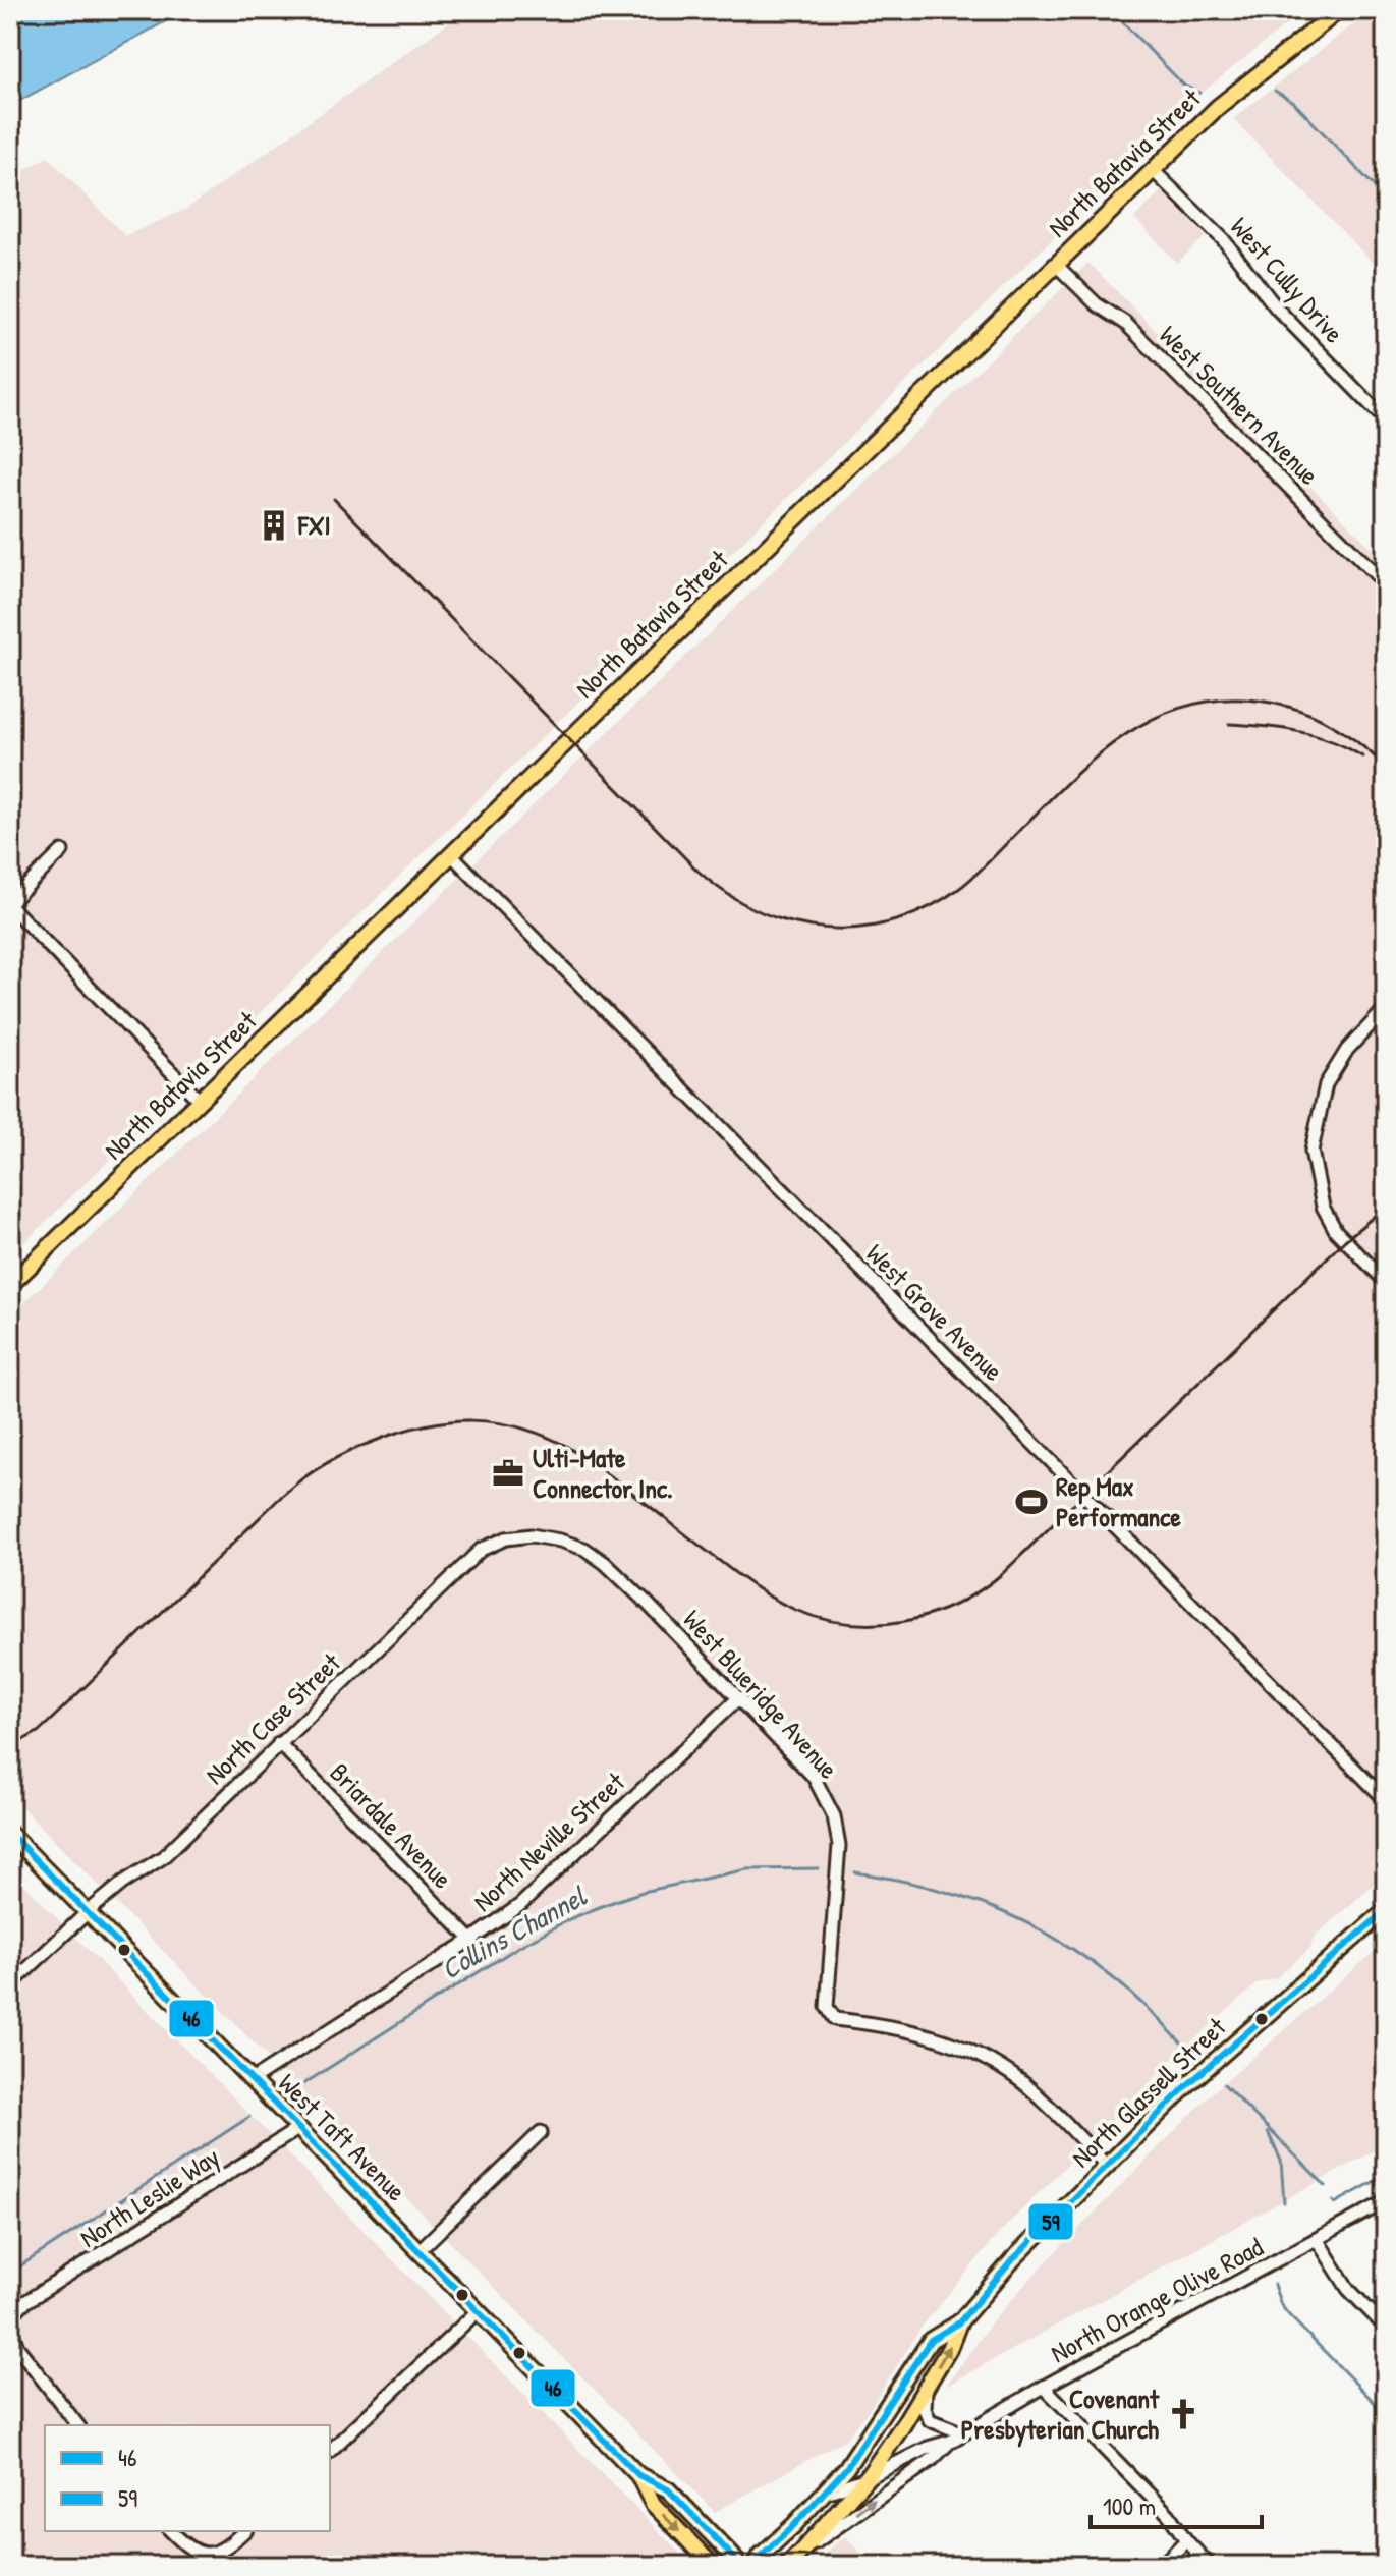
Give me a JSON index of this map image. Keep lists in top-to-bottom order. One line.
{"streets":{"main road":["North Batavia Street","North Glassell Street","West Taft Avenue"],"street":["West Cully Drive","West Southern Avenue","West Grove Avenue","West Blueridge Avenue","North Case Street","Briardale Avenue","North Neville Street","North Leslie Way","North Orange Olive Road"]},"crossings":[["North Batavia Street","West Cully Drive"],["North Batavia Street","West Southern Avenue"],["North Batavia Street","West Grove Avenue"],["West Blueridge Avenue","North Case Street"],["West Blueridge Avenue","North Neville Street"],["West Blueridge Avenue","North Glassell Street"],["North Case Street","Briardale Avenue"],["North Case Street","West Taft Avenue"],["Briardale Avenue","North Neville Street"],["North Neville Street","West Taft Avenue"],["North Glassell Street","North Orange Olive Road"],["West Taft Avenue","North Leslie Way"]],"water":["Collins Channel"],"places":{"building":["FXI"],"office":["Ulti-Mate Connector Inc."],"sports":["Rep Max Performance"],"church":["Covenant Presbyterian Church"]},"lines":["transit line 46","transit line 59"],"legend":["46","59"],"scale_bar":"100 m"}
